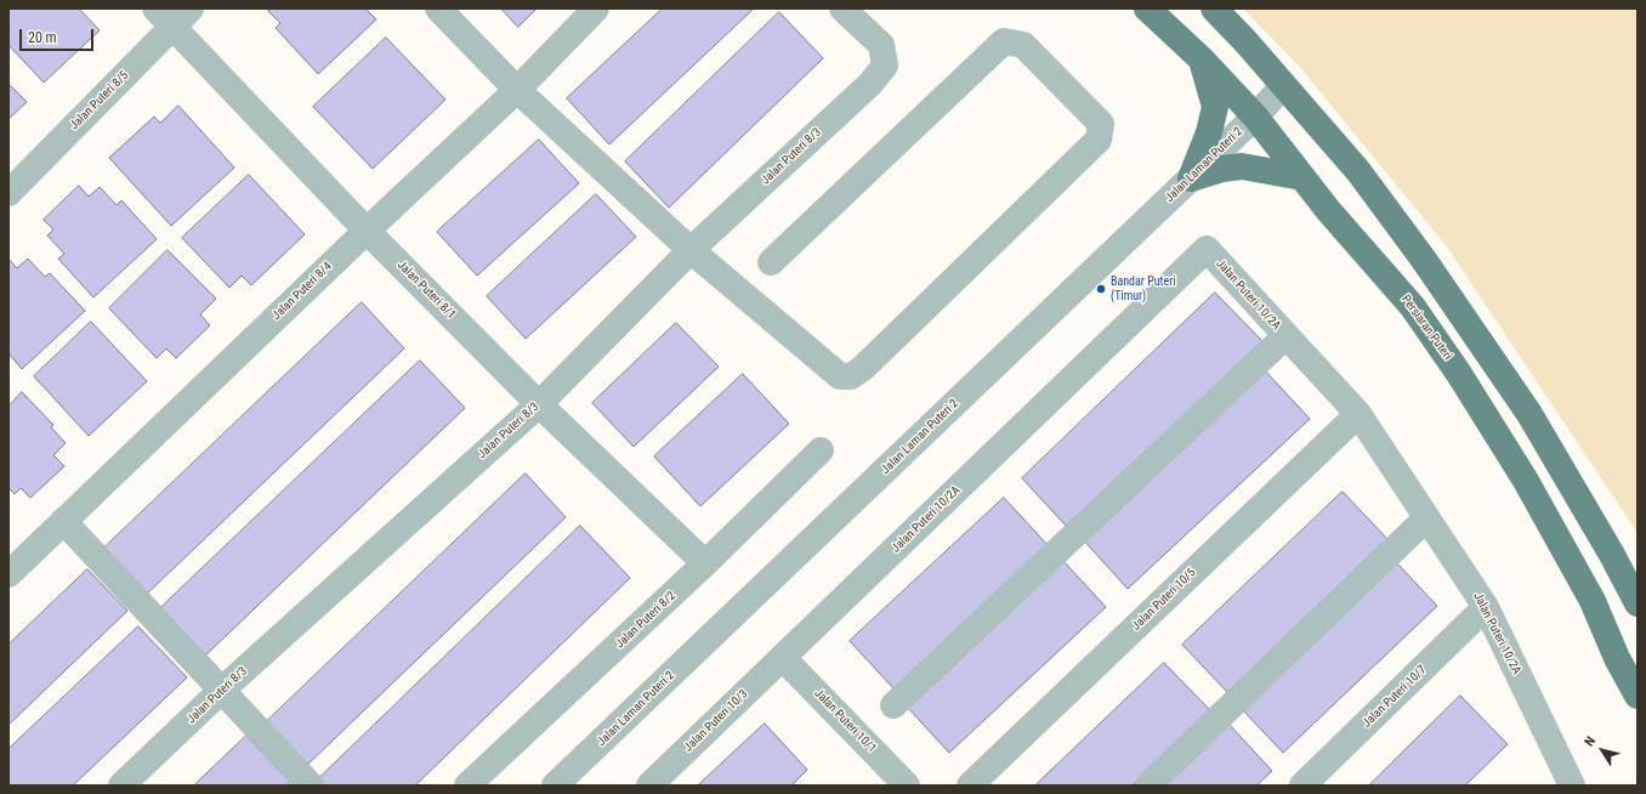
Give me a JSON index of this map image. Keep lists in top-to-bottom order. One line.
{"streets":{"main road":["Persiaran Puteri"],"street":["Jalan Puteri 8/5","Jalan Puteri 8/3","Jalan Laman Puteri 2","Jalan Puteri 8/1","Jalan Puteri 8/4","Jalan Puteri 10/2A","Jalan Puteri 10/5","Jalan Puteri 8/2","Jalan Puteri 10/7","Jalan Puteri 10/3","Jalan Puteri 10/1"]},"crossings":[["Jalan Puteri 8/5","Jalan Puteri 8/1"],["Jalan Puteri 8/3","Jalan Puteri 8/1"],["Jalan Laman Puteri 2","Persiaran Puteri"],["Jalan Puteri 8/1","Jalan Puteri 8/4"],["Jalan Puteri 8/1","Jalan Puteri 8/2"],["Jalan Puteri 10/2A","Jalan Puteri 10/5"],["Jalan Puteri 10/2A","Jalan Puteri 10/7"],["Jalan Puteri 10/2A","Jalan Puteri 10/3"],["Jalan Puteri 10/2A","Jalan Puteri 10/1"],["Jalan Puteri 10/3","Jalan Puteri 10/1"]],"places":["Bandar Puteri (Timur)"],"scale_bar":"20 m","north":"top left"}
